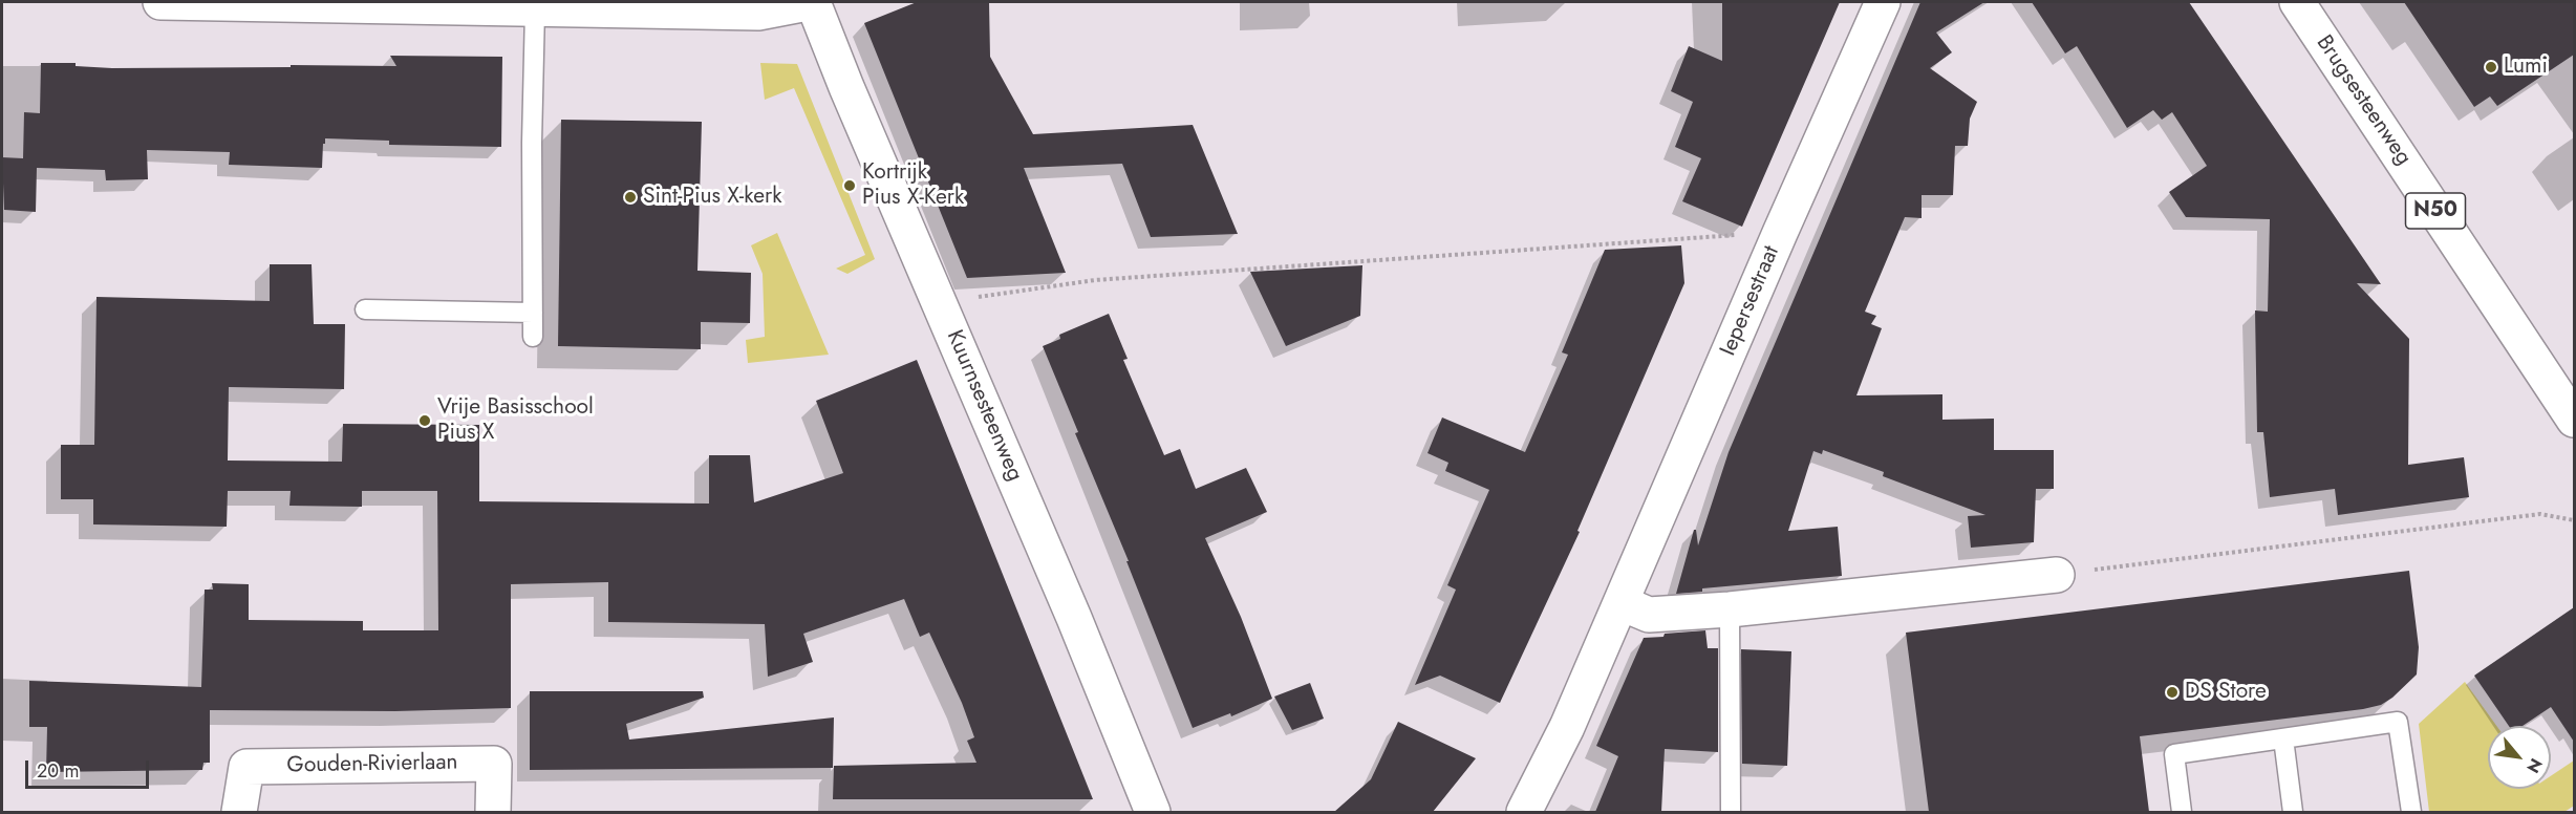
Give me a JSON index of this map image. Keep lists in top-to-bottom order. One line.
{"streets":{"street":["Brugsesteenweg","N50","Iepersestraat","Kuurnsesteenweg","Gouden-Rivierlaan"]},"places":["Lumi","Kortrijk Pius X-Kerk","Sint-Pius X-kerk","Vrije Basisschool Pius X","DS Store"],"scale_bar":"20 m","north":"bottom right"}
